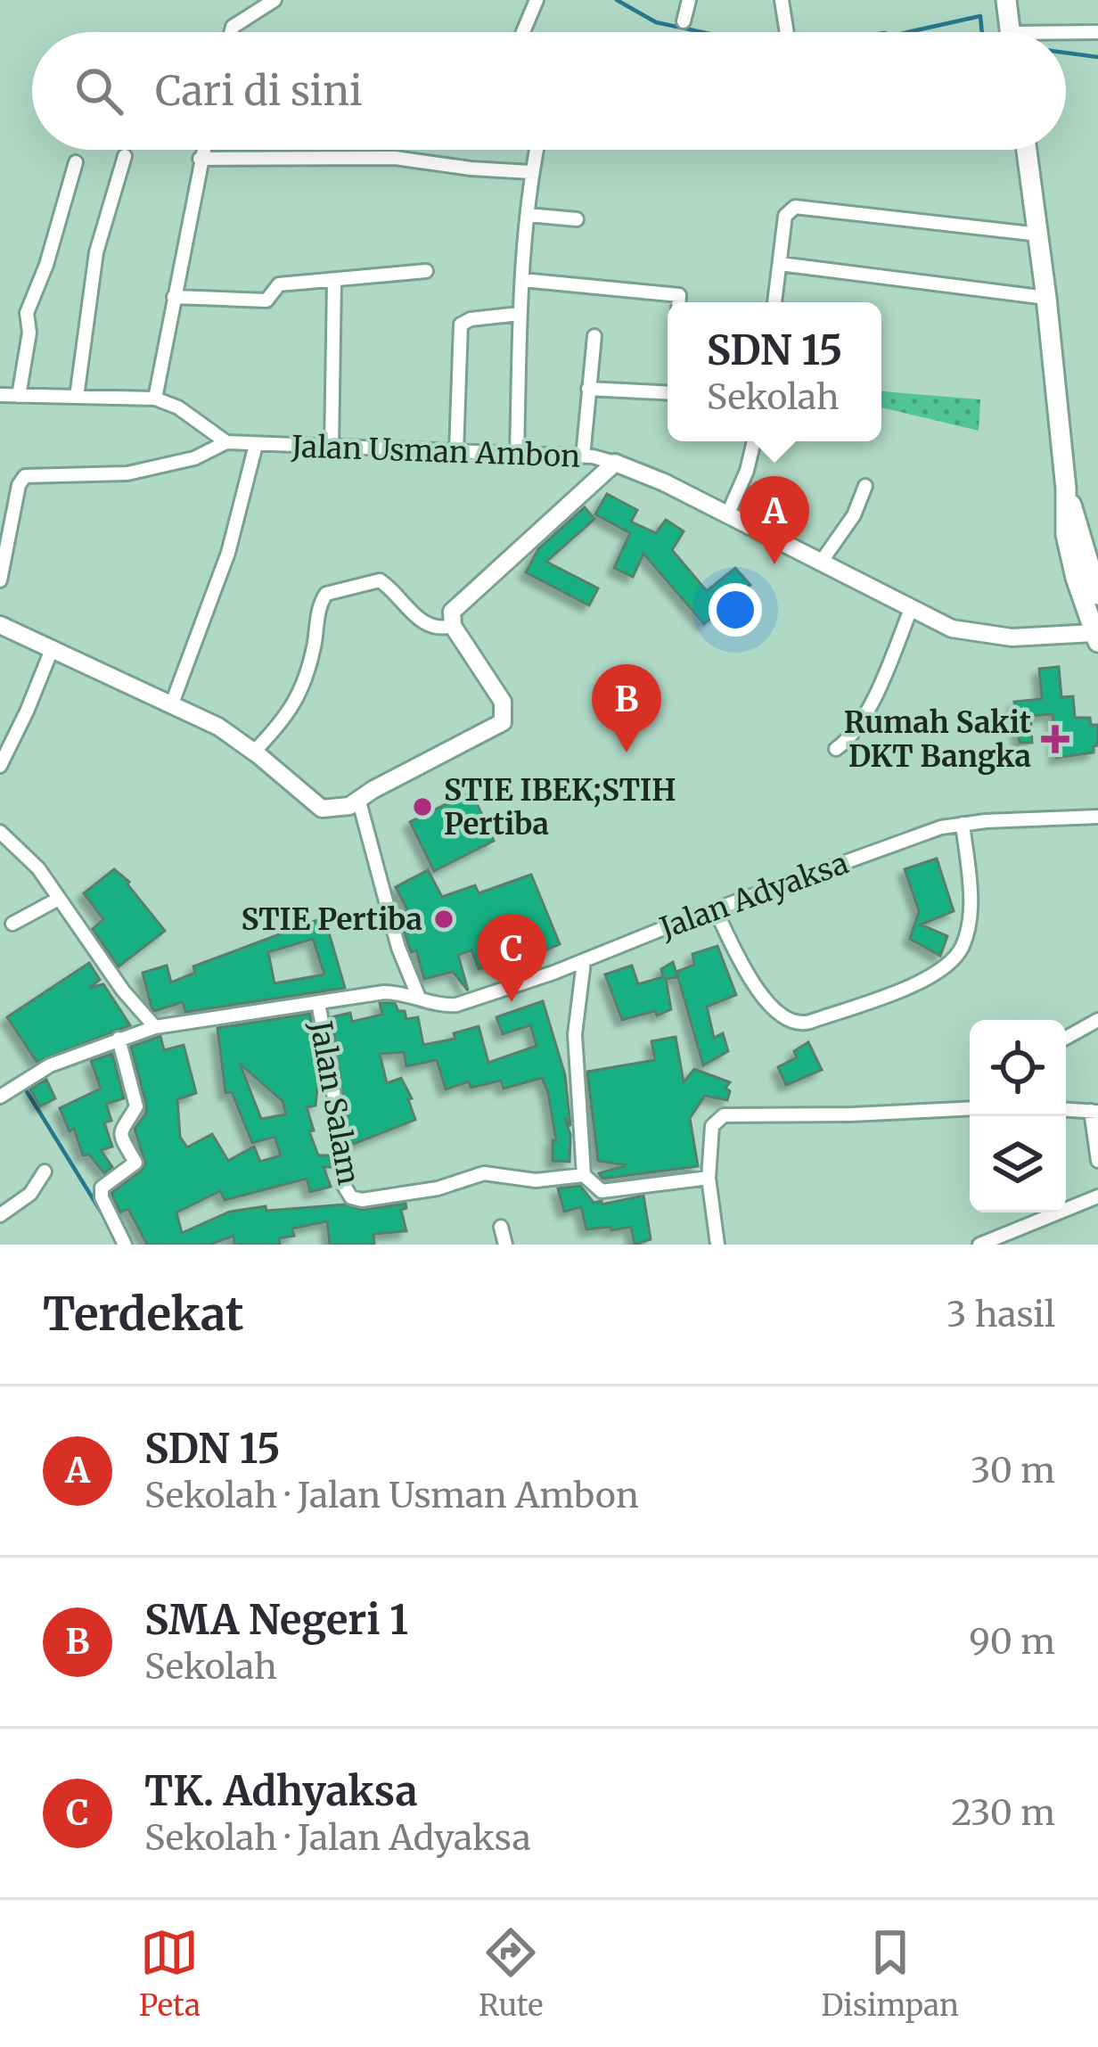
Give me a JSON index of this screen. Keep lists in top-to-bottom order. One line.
{"streets":{"street":["Jalan Usman Ambon","Jalan Adyaksa","Jalan Salam"]},"crossings":[["Jalan Adyaksa","Jalan Salam"]],"places":{"health":["Rumah Sakit DKT Bangka"],"other":["STIE IBEK;STIH Pertiba","STIE Pertiba"]},"page":{"search":"Cari di sini","popup":["SDN 15","Sekolah"],"pins":["A","B","C"],"heading":["Terdekat","3 hasil"],"list":[{"mark":"A","name":"SDN 15","note":"Sekolah · Jalan Usman Ambon","value":"30 m"},{"mark":"B","name":"SMA Negeri 1","note":"Sekolah","value":"90 m"},{"mark":"C","name":"TK. Adhyaksa","note":"Sekolah · Jalan Adyaksa","value":"230 m"}],"nav":["Peta","Rute","Disimpan"]}}
